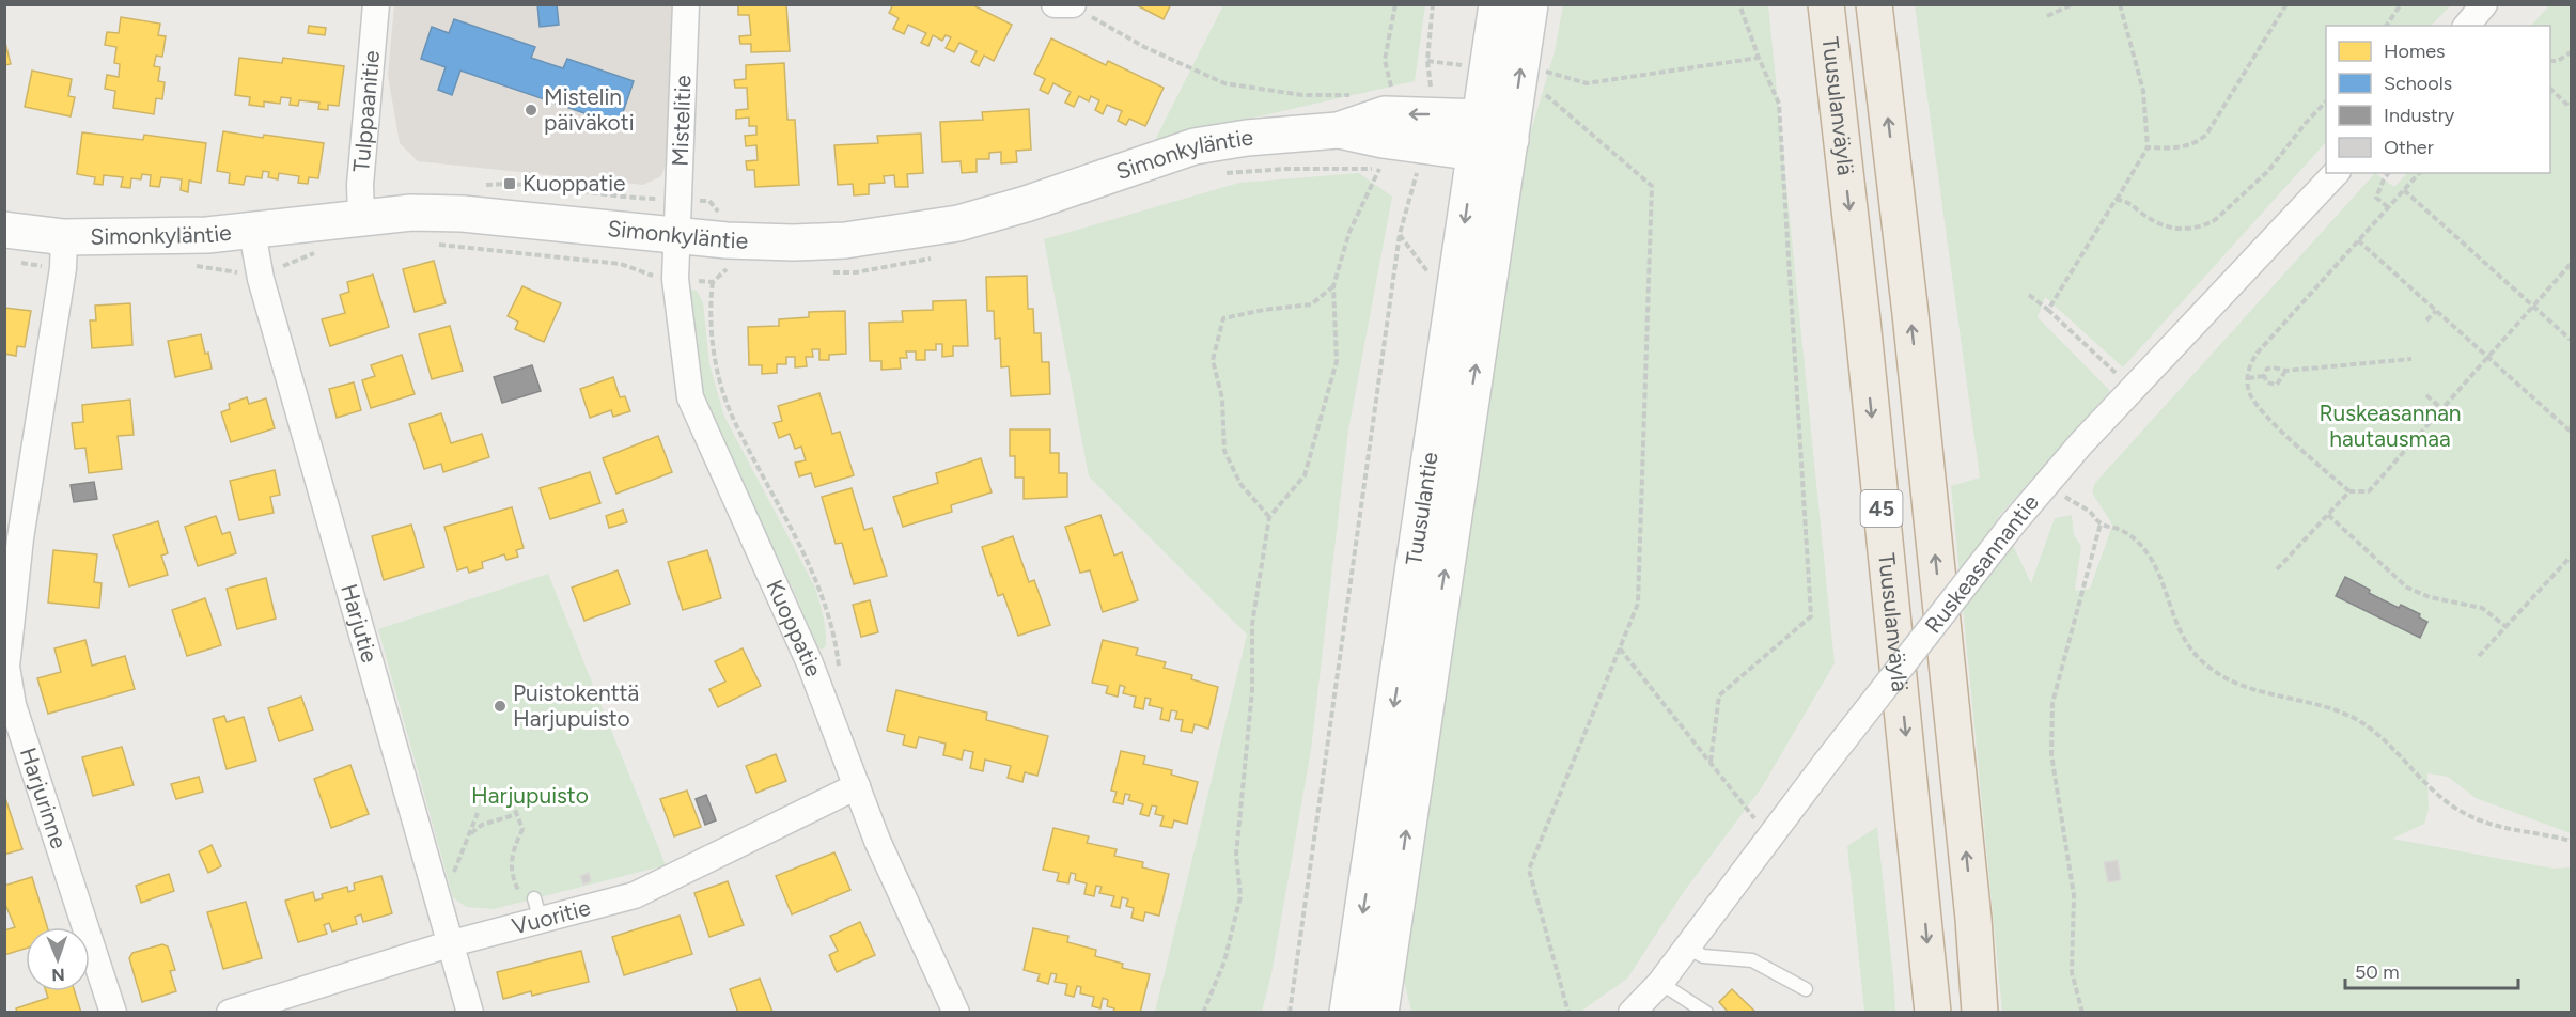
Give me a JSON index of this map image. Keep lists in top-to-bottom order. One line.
{"streets":{"highway":["Tuusulanväylä","45"],"main road":["Simonkyläntie","Tuusulantie"],"street":["Tulppaanitie","Mistelitie","Ruskeasannantie","Harjutie","Kuoppatie","Harjurinne","Vuoritie"]},"crossings":[["Tulppaanitie","Simonkyläntie"],["Mistelitie","Simonkyläntie"],["Mistelitie","Kuoppatie"],["Simonkyläntie","Tuusulantie"],["Simonkyläntie","Harjutie"],["Simonkyläntie","Kuoppatie"],["Simonkyläntie","Harjurinne"],["Harjutie","Vuoritie"],["Kuoppatie","Vuoritie"]],"parks":["Ruskeasannan hautausmaa","Harjupuisto"],"places":{"other":["Mistelin päiväkoti","Puistokenttä Harjupuisto"],"transit":["Kuoppatie"]},"legend":["Homes","Schools","Industry","Other"],"scale_bar":"50 m","north":"bottom"}
